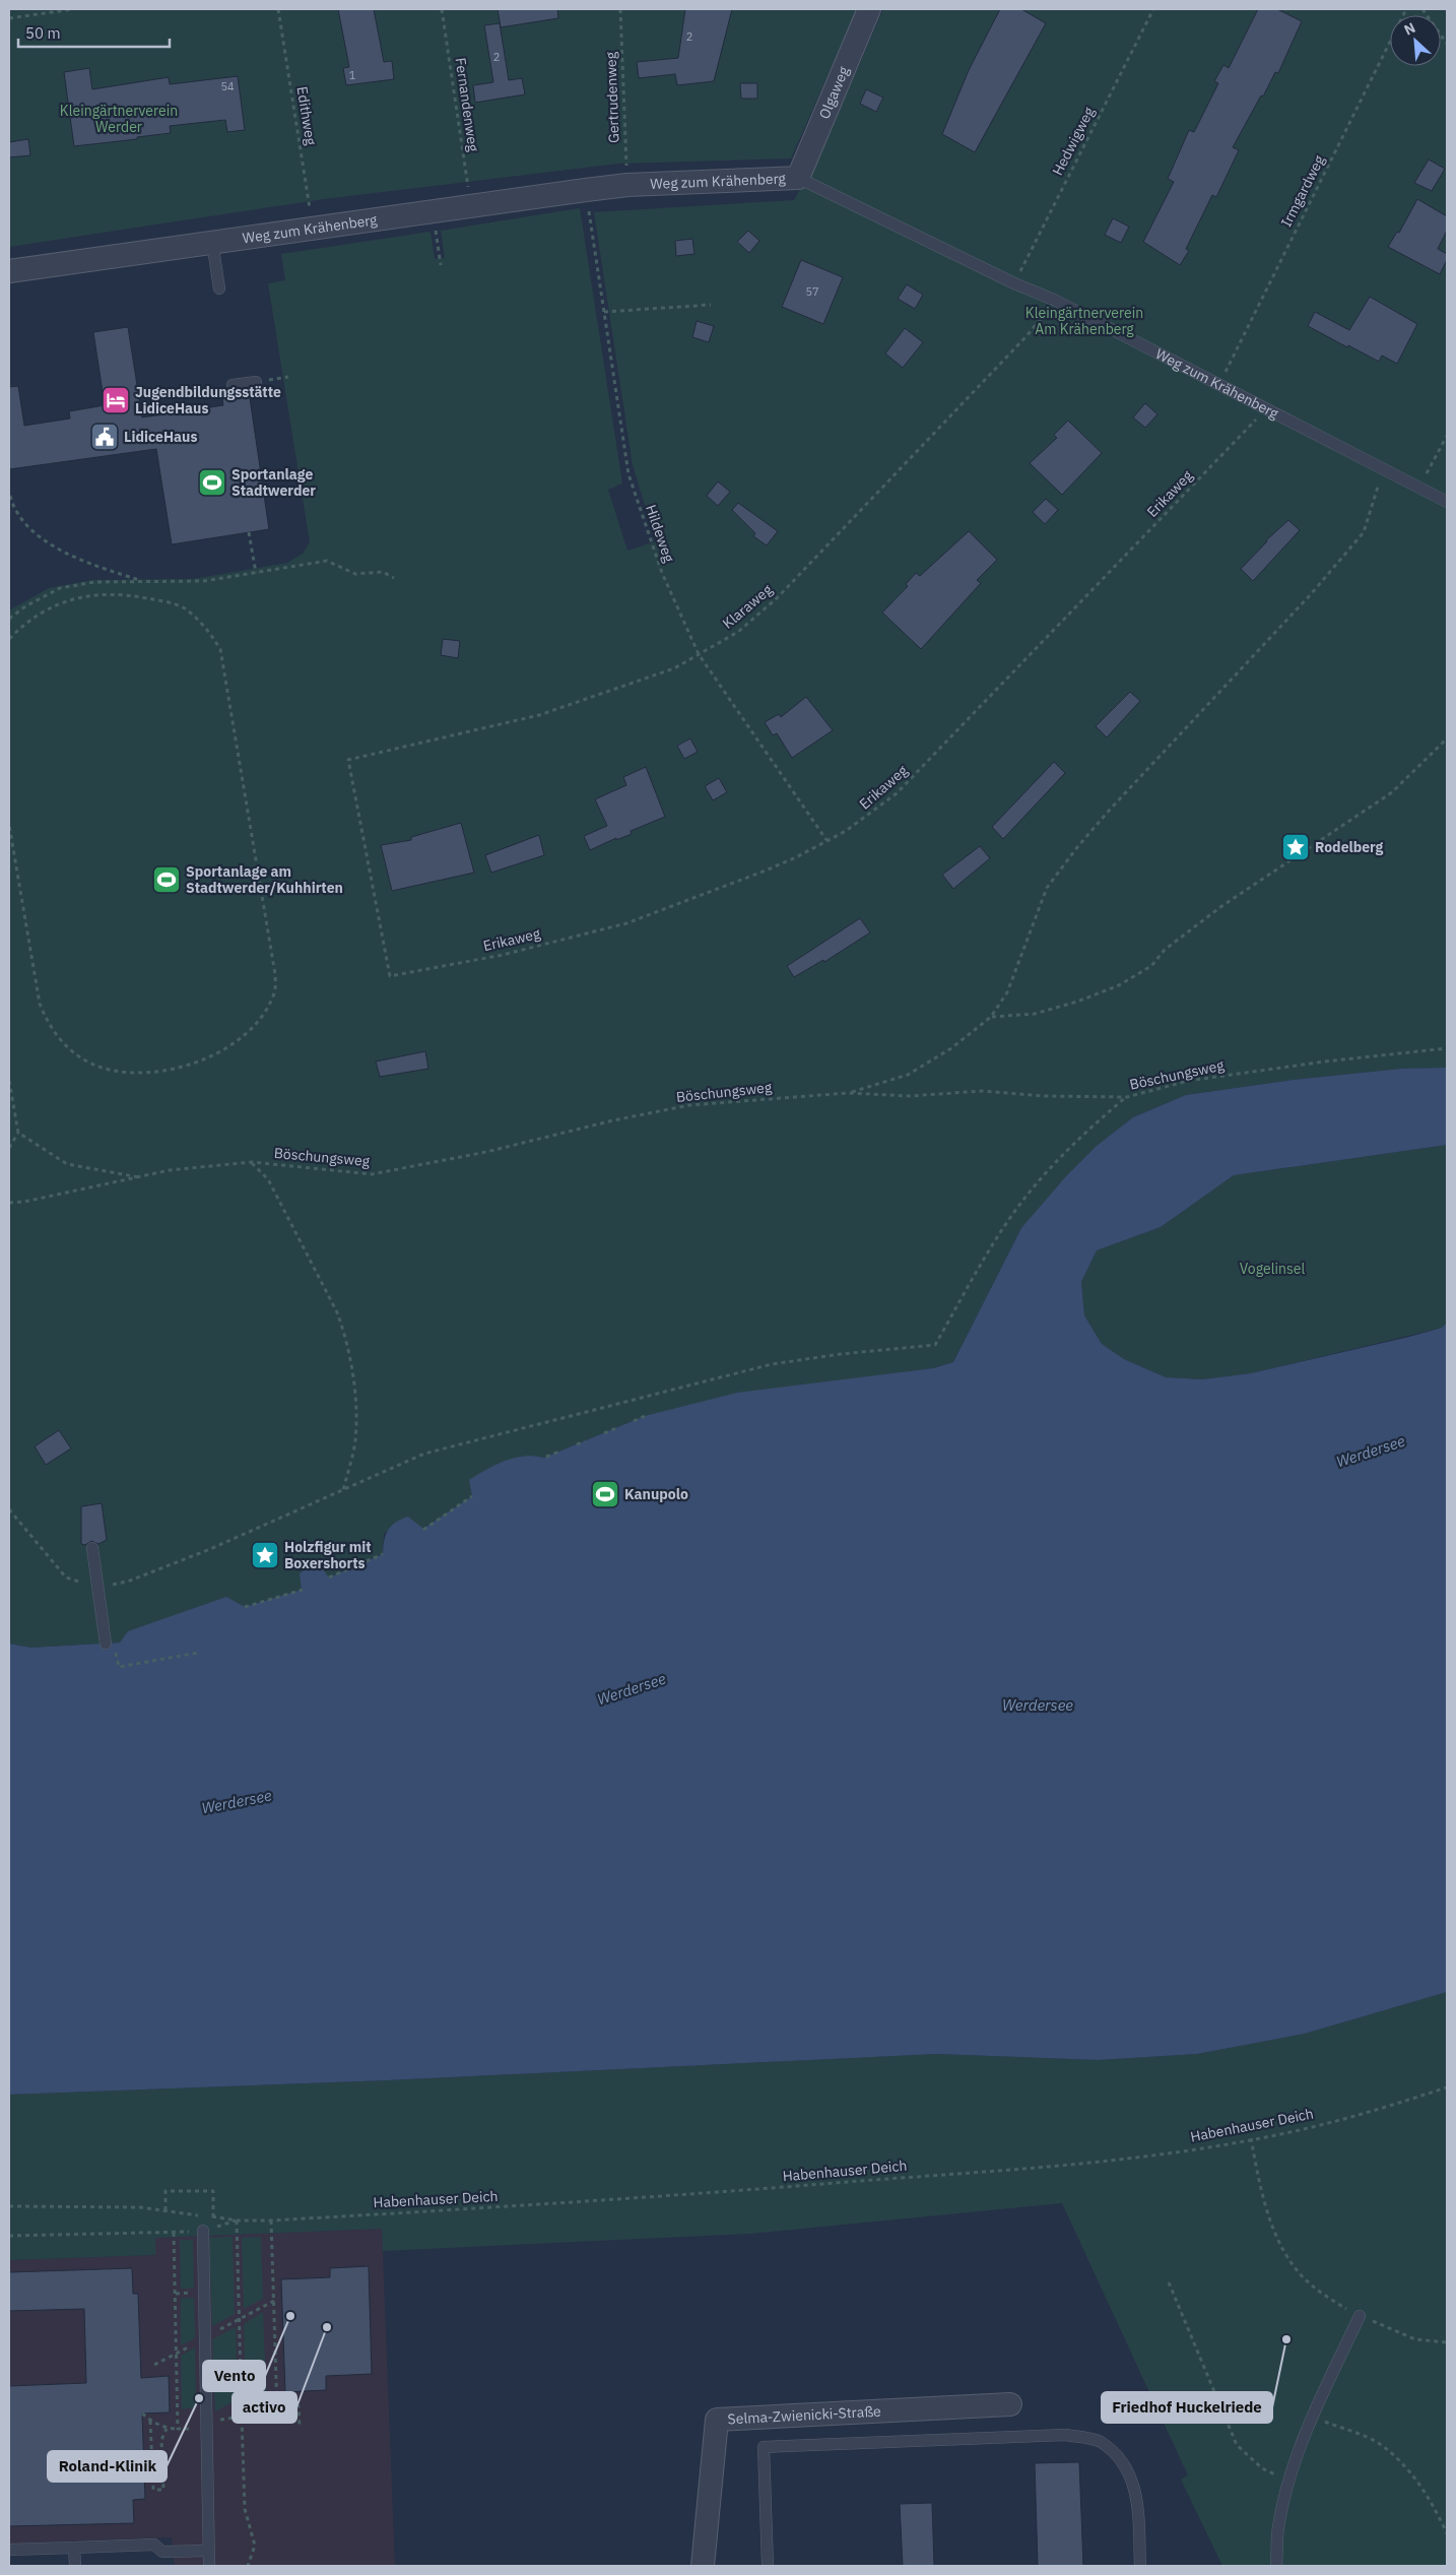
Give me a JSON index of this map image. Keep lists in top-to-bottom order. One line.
{"streets":{"street":["Olgaweg","Weg zum Krähenberg","Selma-Zwienicki-Straße"],"path":["Gertrudenweg","Fernandenweg","Edithweg","Hedwigweg","Irmgardweg","Erikaweg","Hildeweg","Klaraweg","Böschungsweg","Habenhauser Deich"]},"crossings":[["Olgaweg","Weg zum Krähenberg"],["Gertrudenweg","Weg zum Krähenberg"],["Fernandenweg","Weg zum Krähenberg"],["Edithweg","Weg zum Krähenberg"],["Hedwigweg","Weg zum Krähenberg"],["Weg zum Krähenberg","Irmgardweg"],["Weg zum Krähenberg","Erikaweg"],["Weg zum Krähenberg","Hildeweg"],["Weg zum Krähenberg","Klaraweg"],["Erikaweg","Hildeweg"],["Erikaweg","Klaraweg"],["Hildeweg","Klaraweg"]],"water":["Werdersee"],"parks":["Kleingärtnerverein Werder","Kleingärtnerverein Am Krähenberg","Vogelinsel"],"places":{"hotel":["Jugendbildungsstätte LidiceHaus"],"public building":["LidiceHaus"],"sports":["Sportanlage Stadtwerder","Sportanlage am Stadtwerder/Kuhhirten","Kanupolo"],"place":["Rodelberg","Holzfigur mit Boxershorts"],"other":["Vento","activo","Friedhof Huckelriede","Roland-Klinik"]},"house_numbers":["2","2","1","54","57"],"scale_bar":"50 m","north":"top left"}
